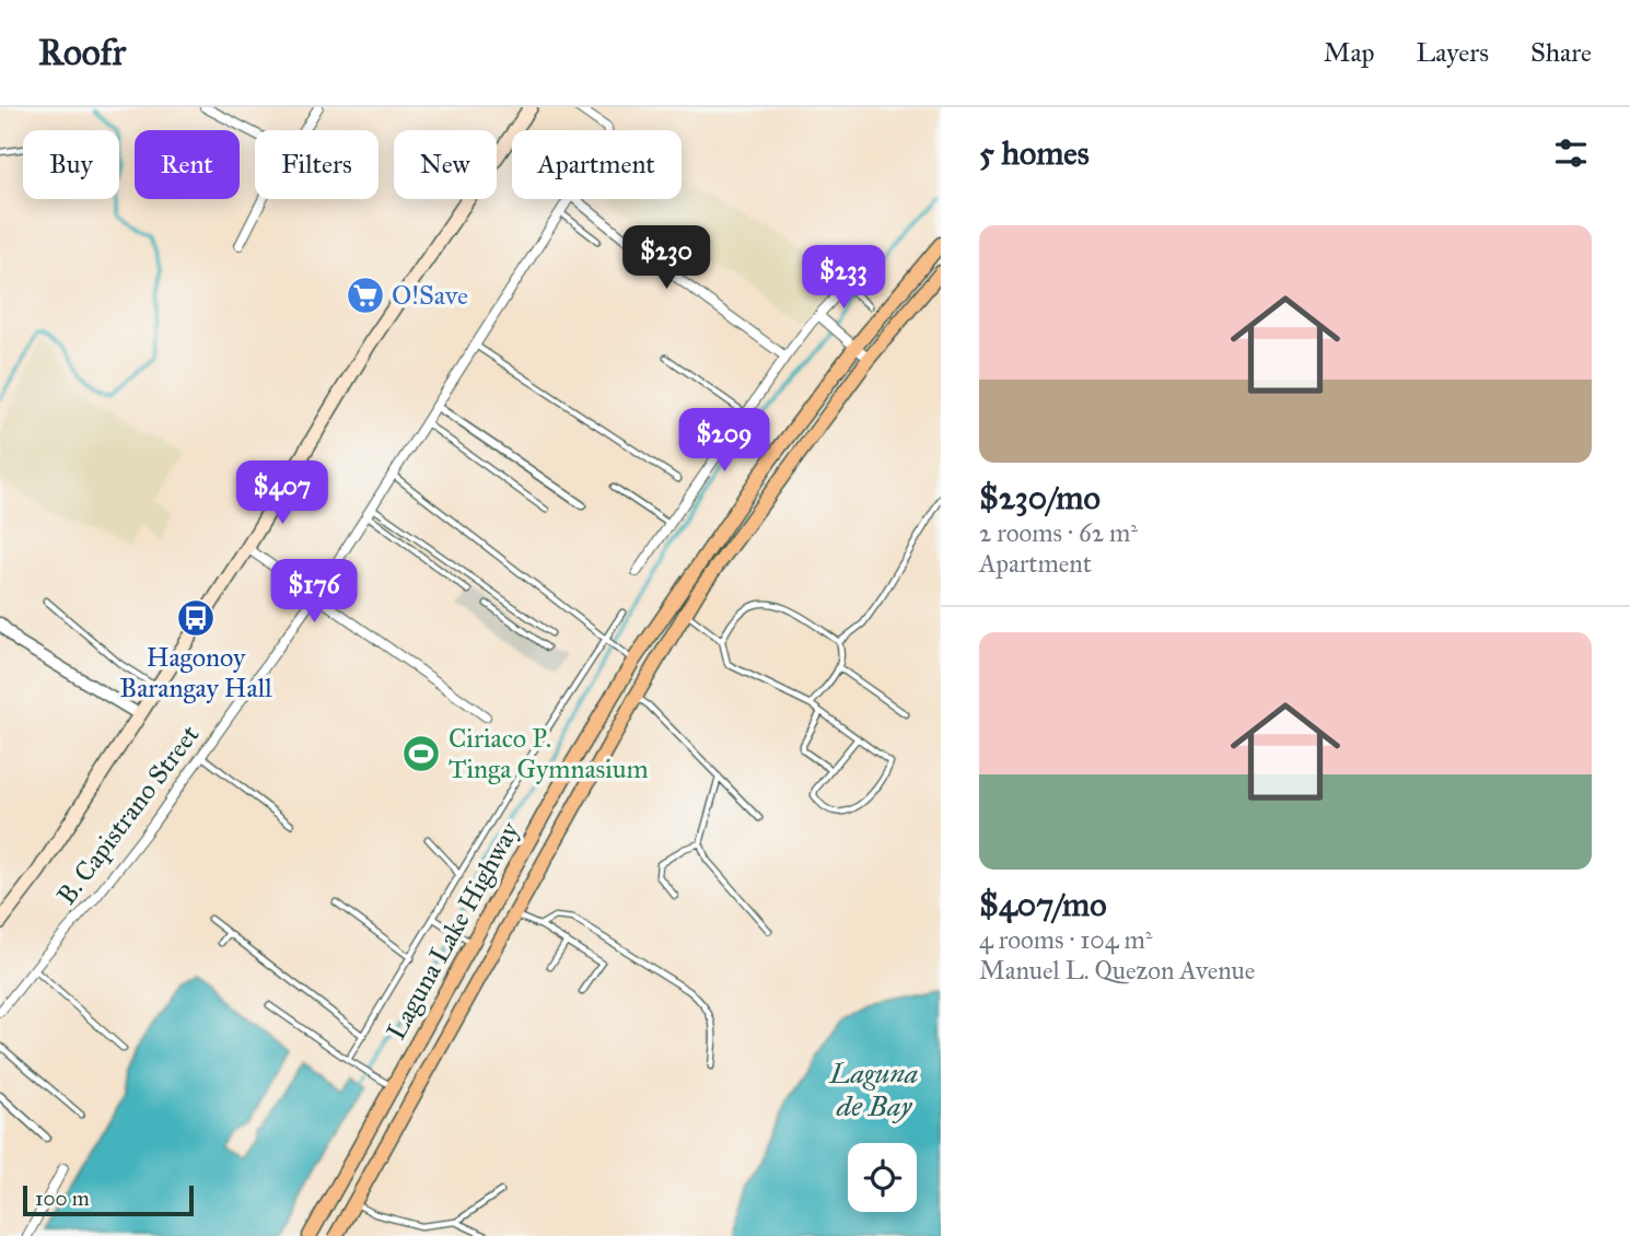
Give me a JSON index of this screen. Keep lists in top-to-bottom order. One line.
{"streets":{"main road":["Laguna Lake Highway"],"street":["B. Capistrano Street"]},"water":["Laguna de Bay"],"places":{"supermarket":["O!Save"],"bus stop":["Hagonoy Barangay Hall"],"sports":["Ciriaco P. Tinga Gymnasium"]},"scale_bar":"100 m","page":{"header":"Roofr","nav":["Map","Layers","Share"],"heading":"5 homes","chip":["Buy","Rent","Filters","New","Apartment"],"list":[{"name":"$230/mo","note":"2 rooms · 62 m² · Apartment"},{"name":"$407/mo","note":"4 rooms · 104 m² · Manuel L. Quezon Avenue"}],"price":["$230","$233","$209","$407","$176"],"scale":"100 m"}}
